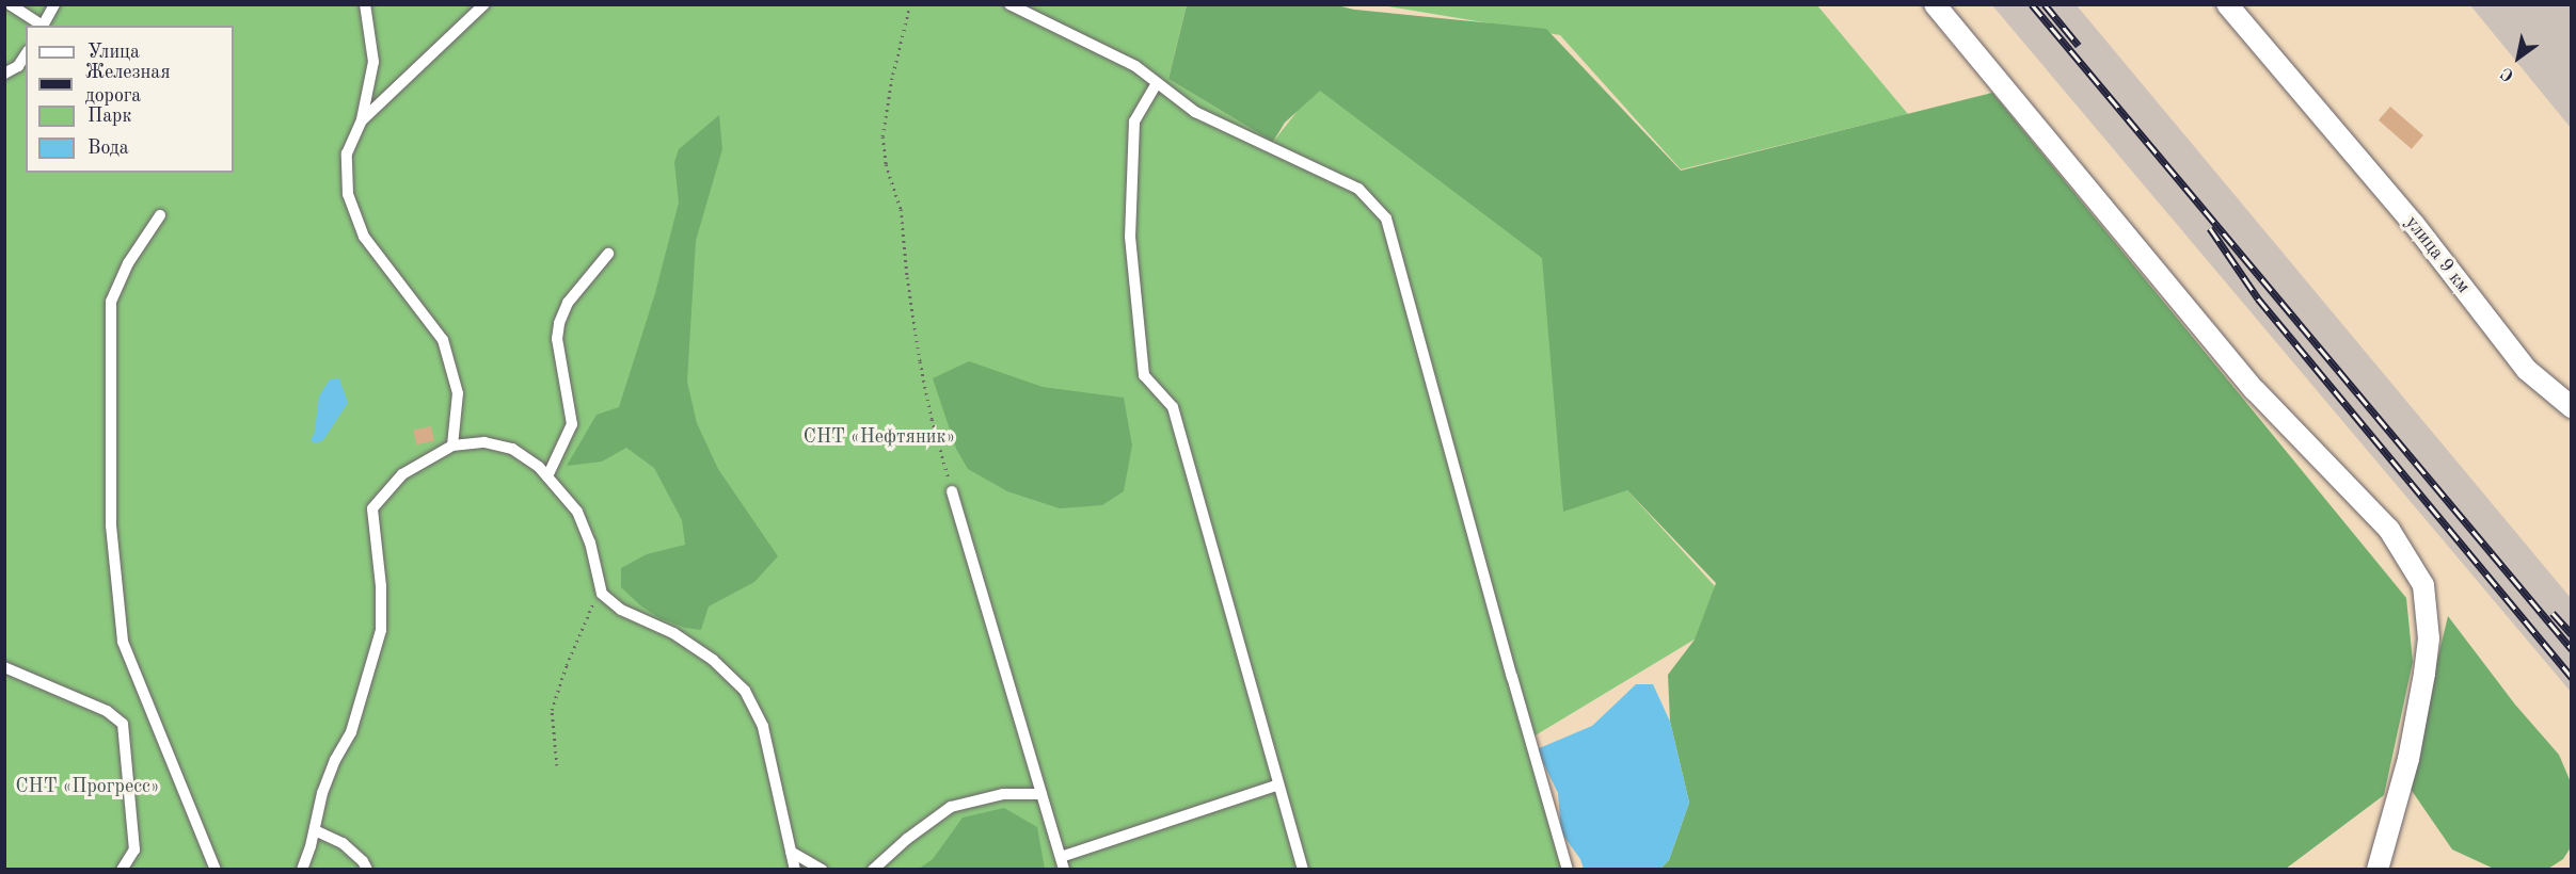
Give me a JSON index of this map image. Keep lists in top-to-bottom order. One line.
{"streets":{"street":["улица 9 км"]},"parks":["СНТ «Нефтяник»","СНТ «Прогресс»"],"legend":["Улица","Железная дорога","Парк","Вода"],"north":"bottom left"}
